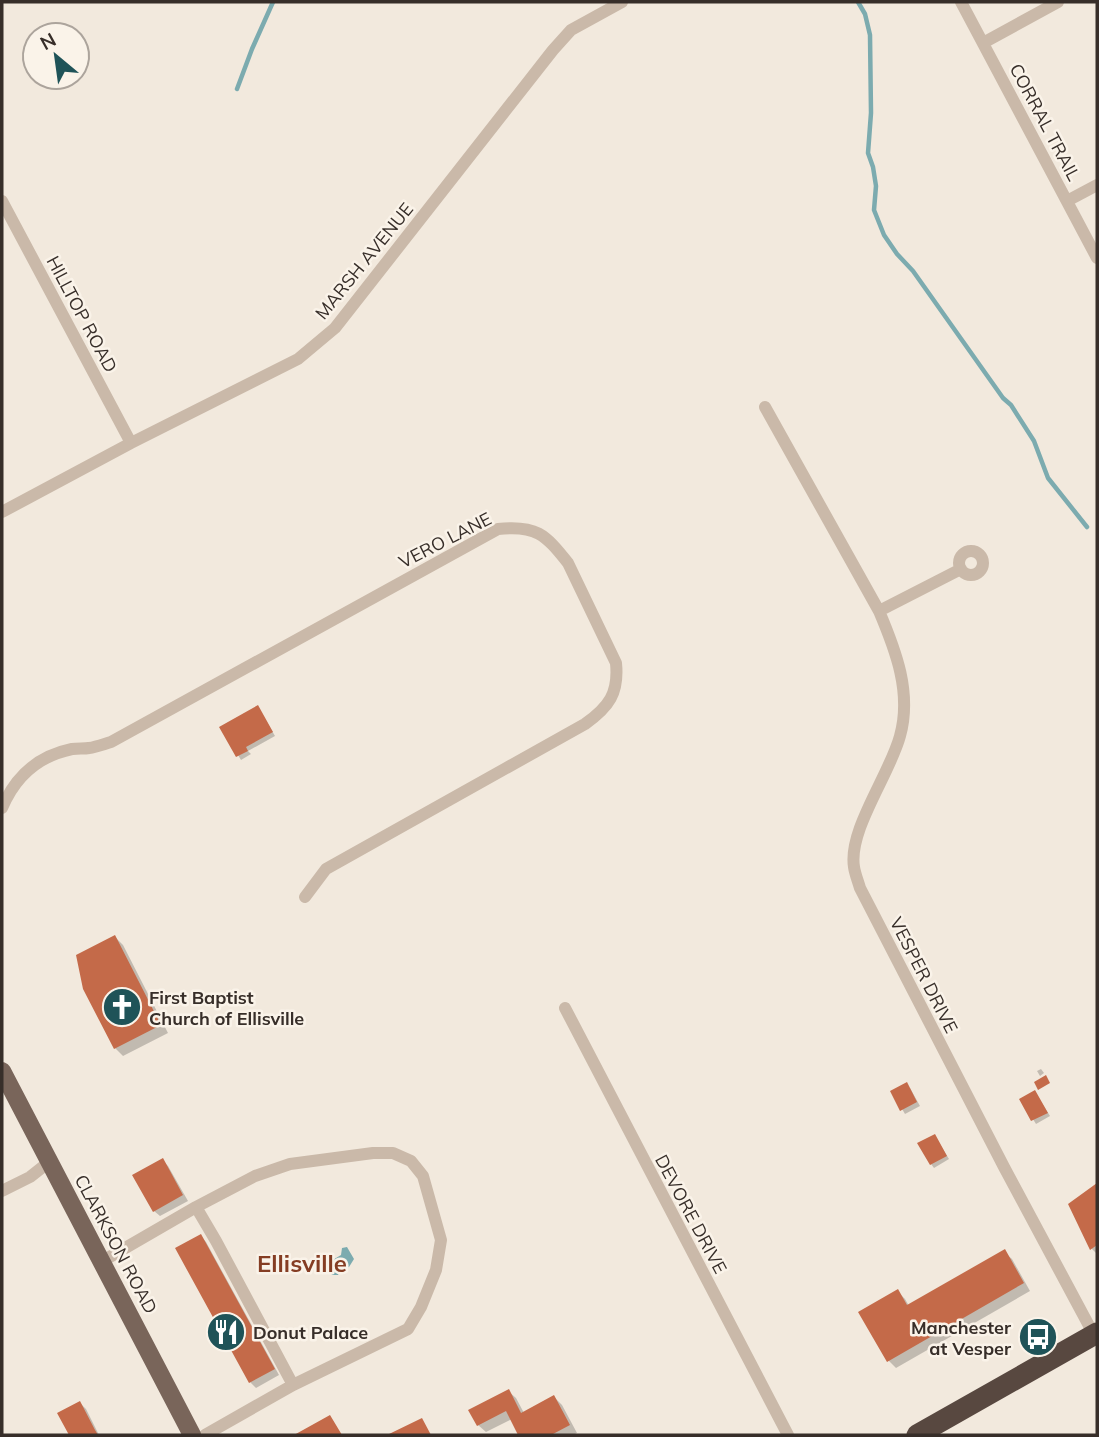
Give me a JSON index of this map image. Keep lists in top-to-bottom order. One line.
{"streets":{"main road":["CLARKSON ROAD"],"street":["CORRAL TRAIL","MARSH AVENUE","HILLTOP ROAD","VERO LANE","VESPER DRIVE","DEVORE DRIVE"]},"crossings":[["MARSH AVENUE","HILLTOP ROAD"]],"districts":["Ellisville"],"places":{"church":["First Baptist Church of Ellisville"],"restaurant":["Donut Palace"],"bus stop":["Manchester at Vesper"]},"north":"top left"}
